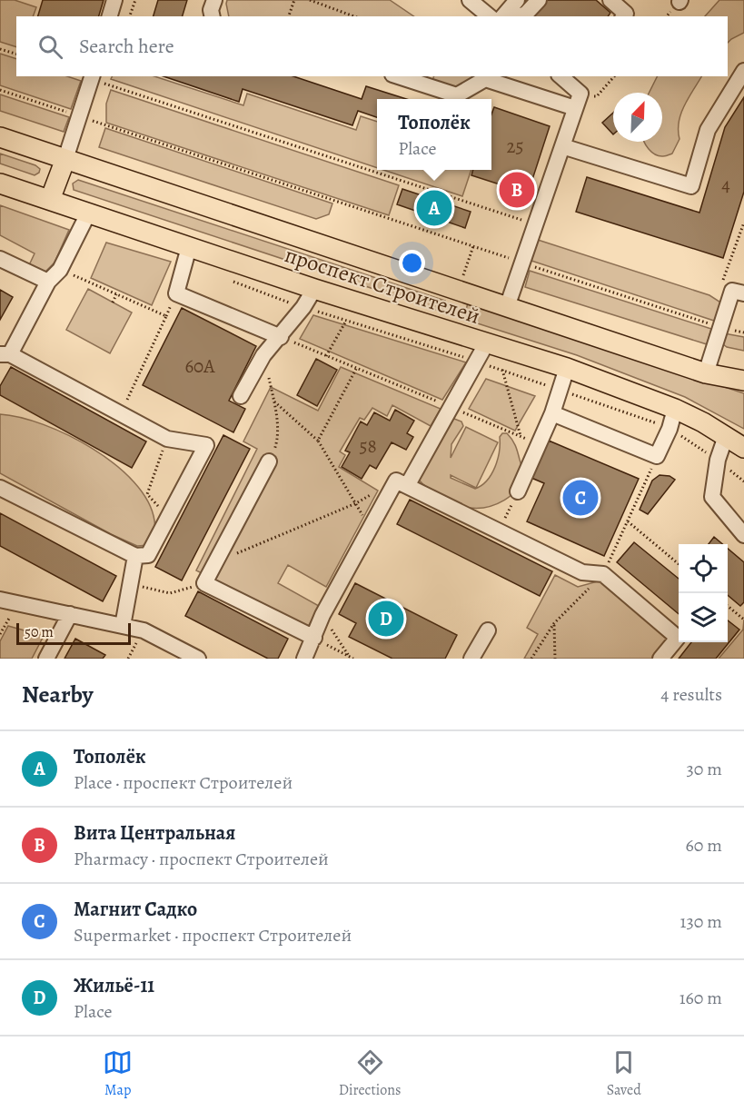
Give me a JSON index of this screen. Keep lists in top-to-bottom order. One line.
{"streets":{"main road":["проспект Строителей"]},"house_numbers":["25","4","60А","58"],"scale_bar":"50 m","north":"top right","page":{"search":"Search here","popup":["Тополёк","Place"],"pins":["B","A","C","D"],"scale":"50 m","heading":["Nearby","4 results"],"list":[{"mark":"A","name":"Тополёк","note":"Place · проспект Строителей","value":"30 m"},{"mark":"B","name":"Вита Центральная","note":"Pharmacy · проспект Строителей","value":"60 m"},{"mark":"C","name":"Магнит Садко","note":"Supermarket · проспект Строителей","value":"130 m"},{"mark":"D","name":"Жильё-11","note":"Place","value":"160 m"}],"nav":["Map","Directions","Saved"]}}
